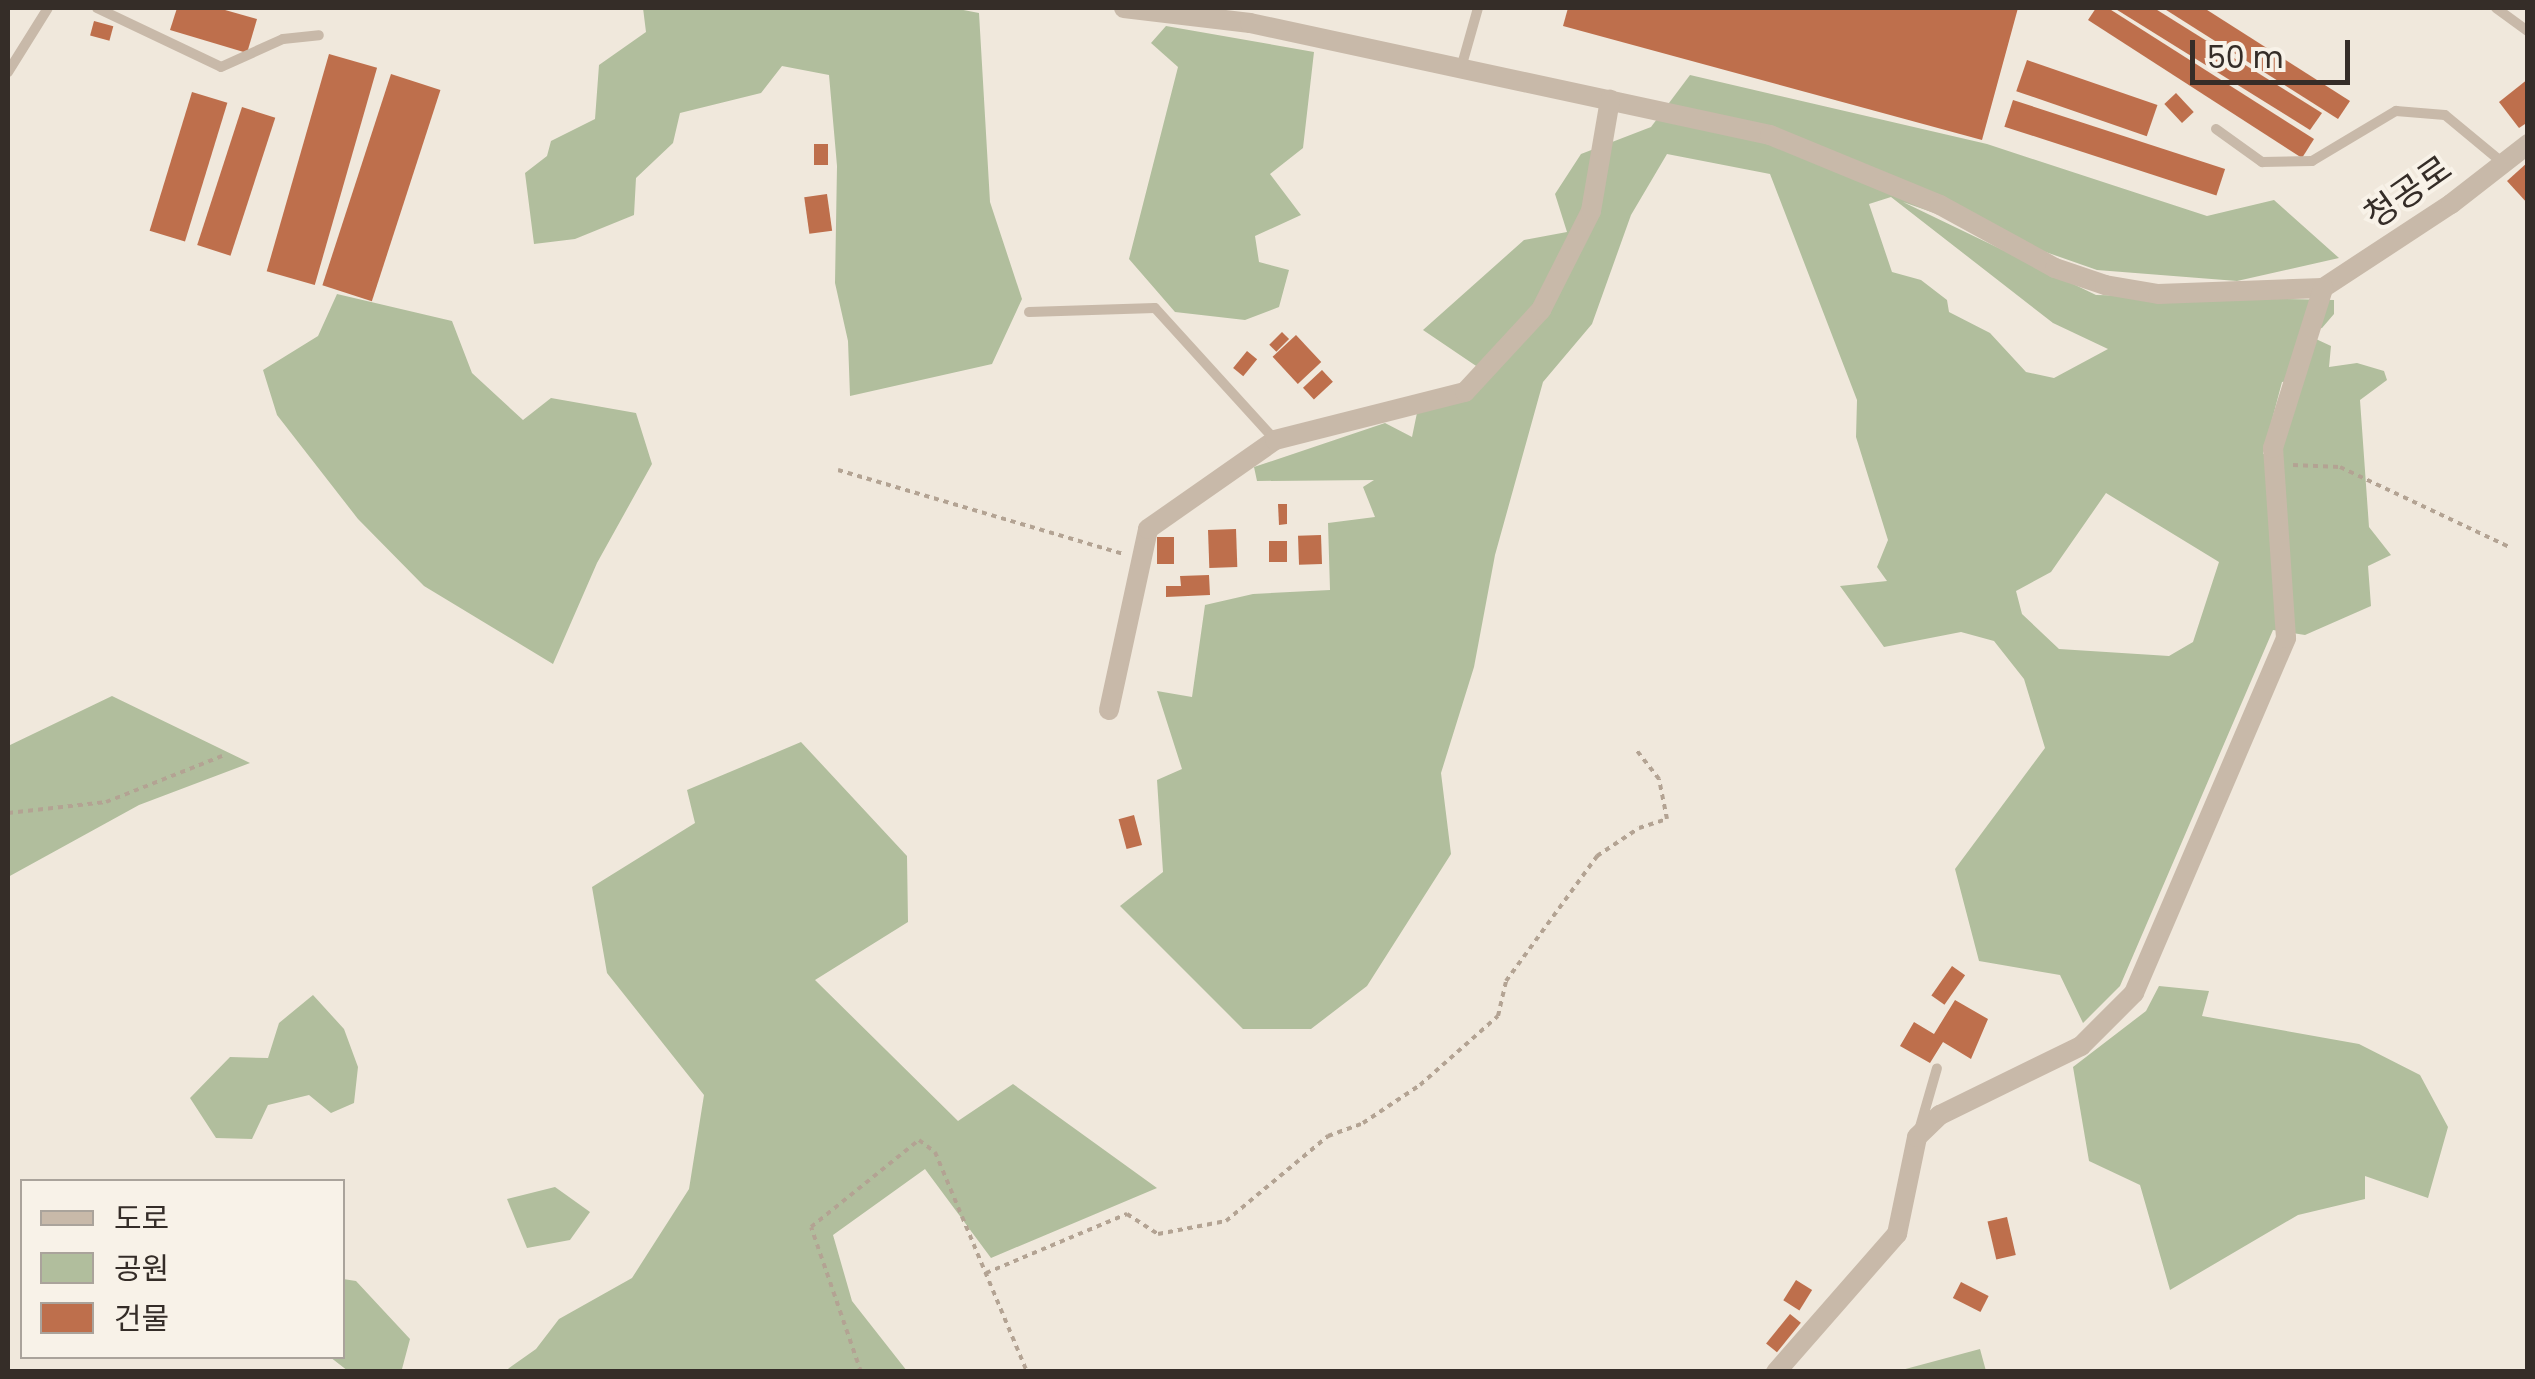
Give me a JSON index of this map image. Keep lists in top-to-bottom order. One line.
{"streets":{"street":["청공로"]},"legend":["도로","공원","건물"],"scale_bar":"50 m"}
